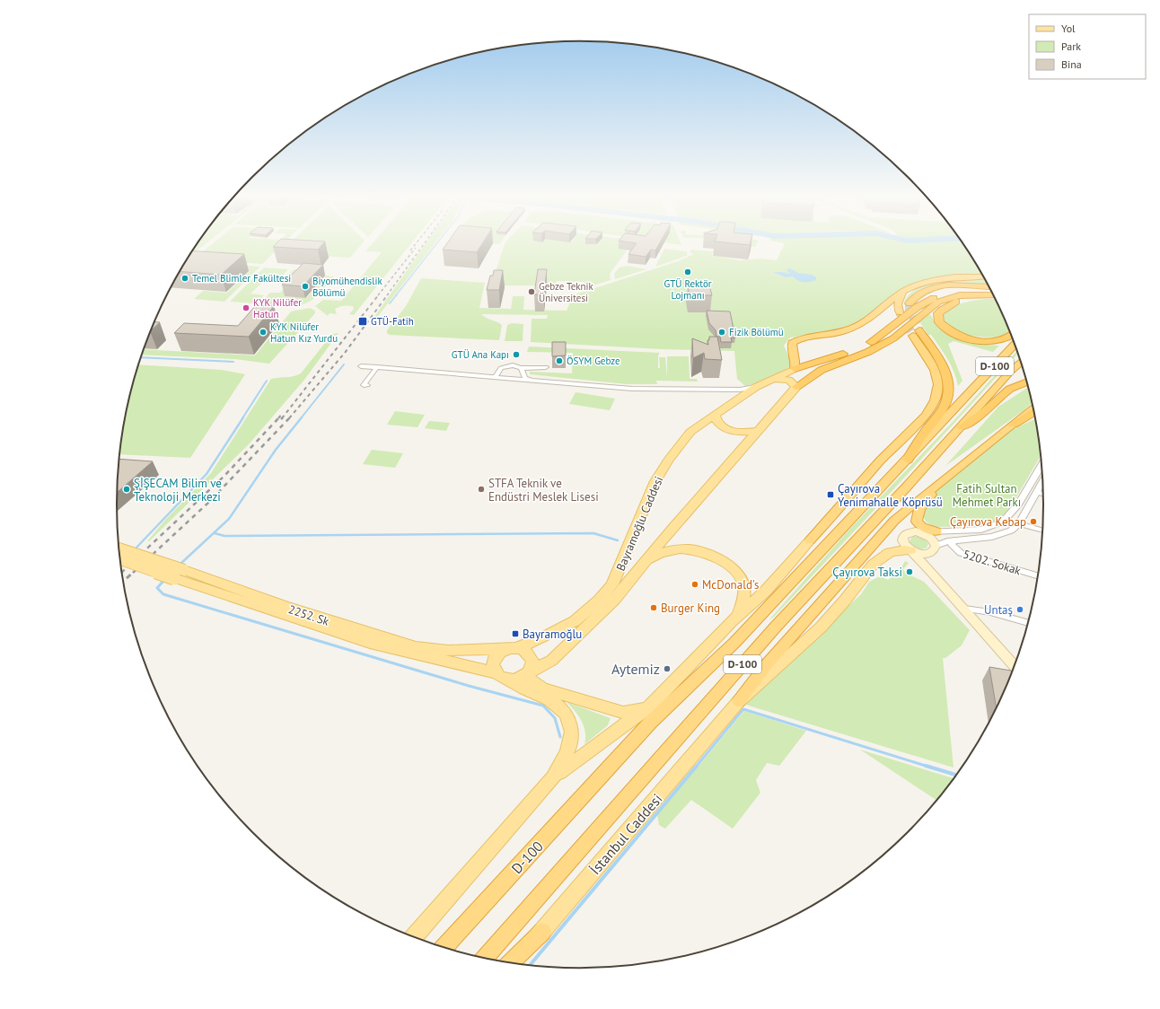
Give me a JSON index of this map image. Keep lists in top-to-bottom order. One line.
{"streets":{"highway":["D-100"],"main road":["Bayramoğlu Caddesi","2252. Sk","İstanbul Caddesi"],"street":["5202. Sokak"]},"crossings":[["Bayramoğlu Caddesi","2252. Sk"]],"parks":["Fatih Sultan Mehmet Parkı"],"places":{"other":["GTÜ Rektör Lojmanı","Temel Blimler Fakültesi","Biyomühendislik Bölümü","Gebze Teknik Üniversitesi","KYK Nilüfer Hatun","KYK Nilüfer Hatun Kız Yurdu","Fizik Bölümü","GTÜ Ana Kapı","ÖSYM Gebze","ŞİŞECAM Bilim ve Teknoloji Merkezi","STFA Teknik ve Endüstri Meslek Lisesi","Çayırova Kebap","Çayırova Taksi","McDonald's","Burger King","Untaş","Aytemiz"],"transit":["GTÜ-Fatih","Çayırova Yenimahalle Köprüsü","Bayramoğlu"]},"legend":["Yol","Park","Bina"]}
